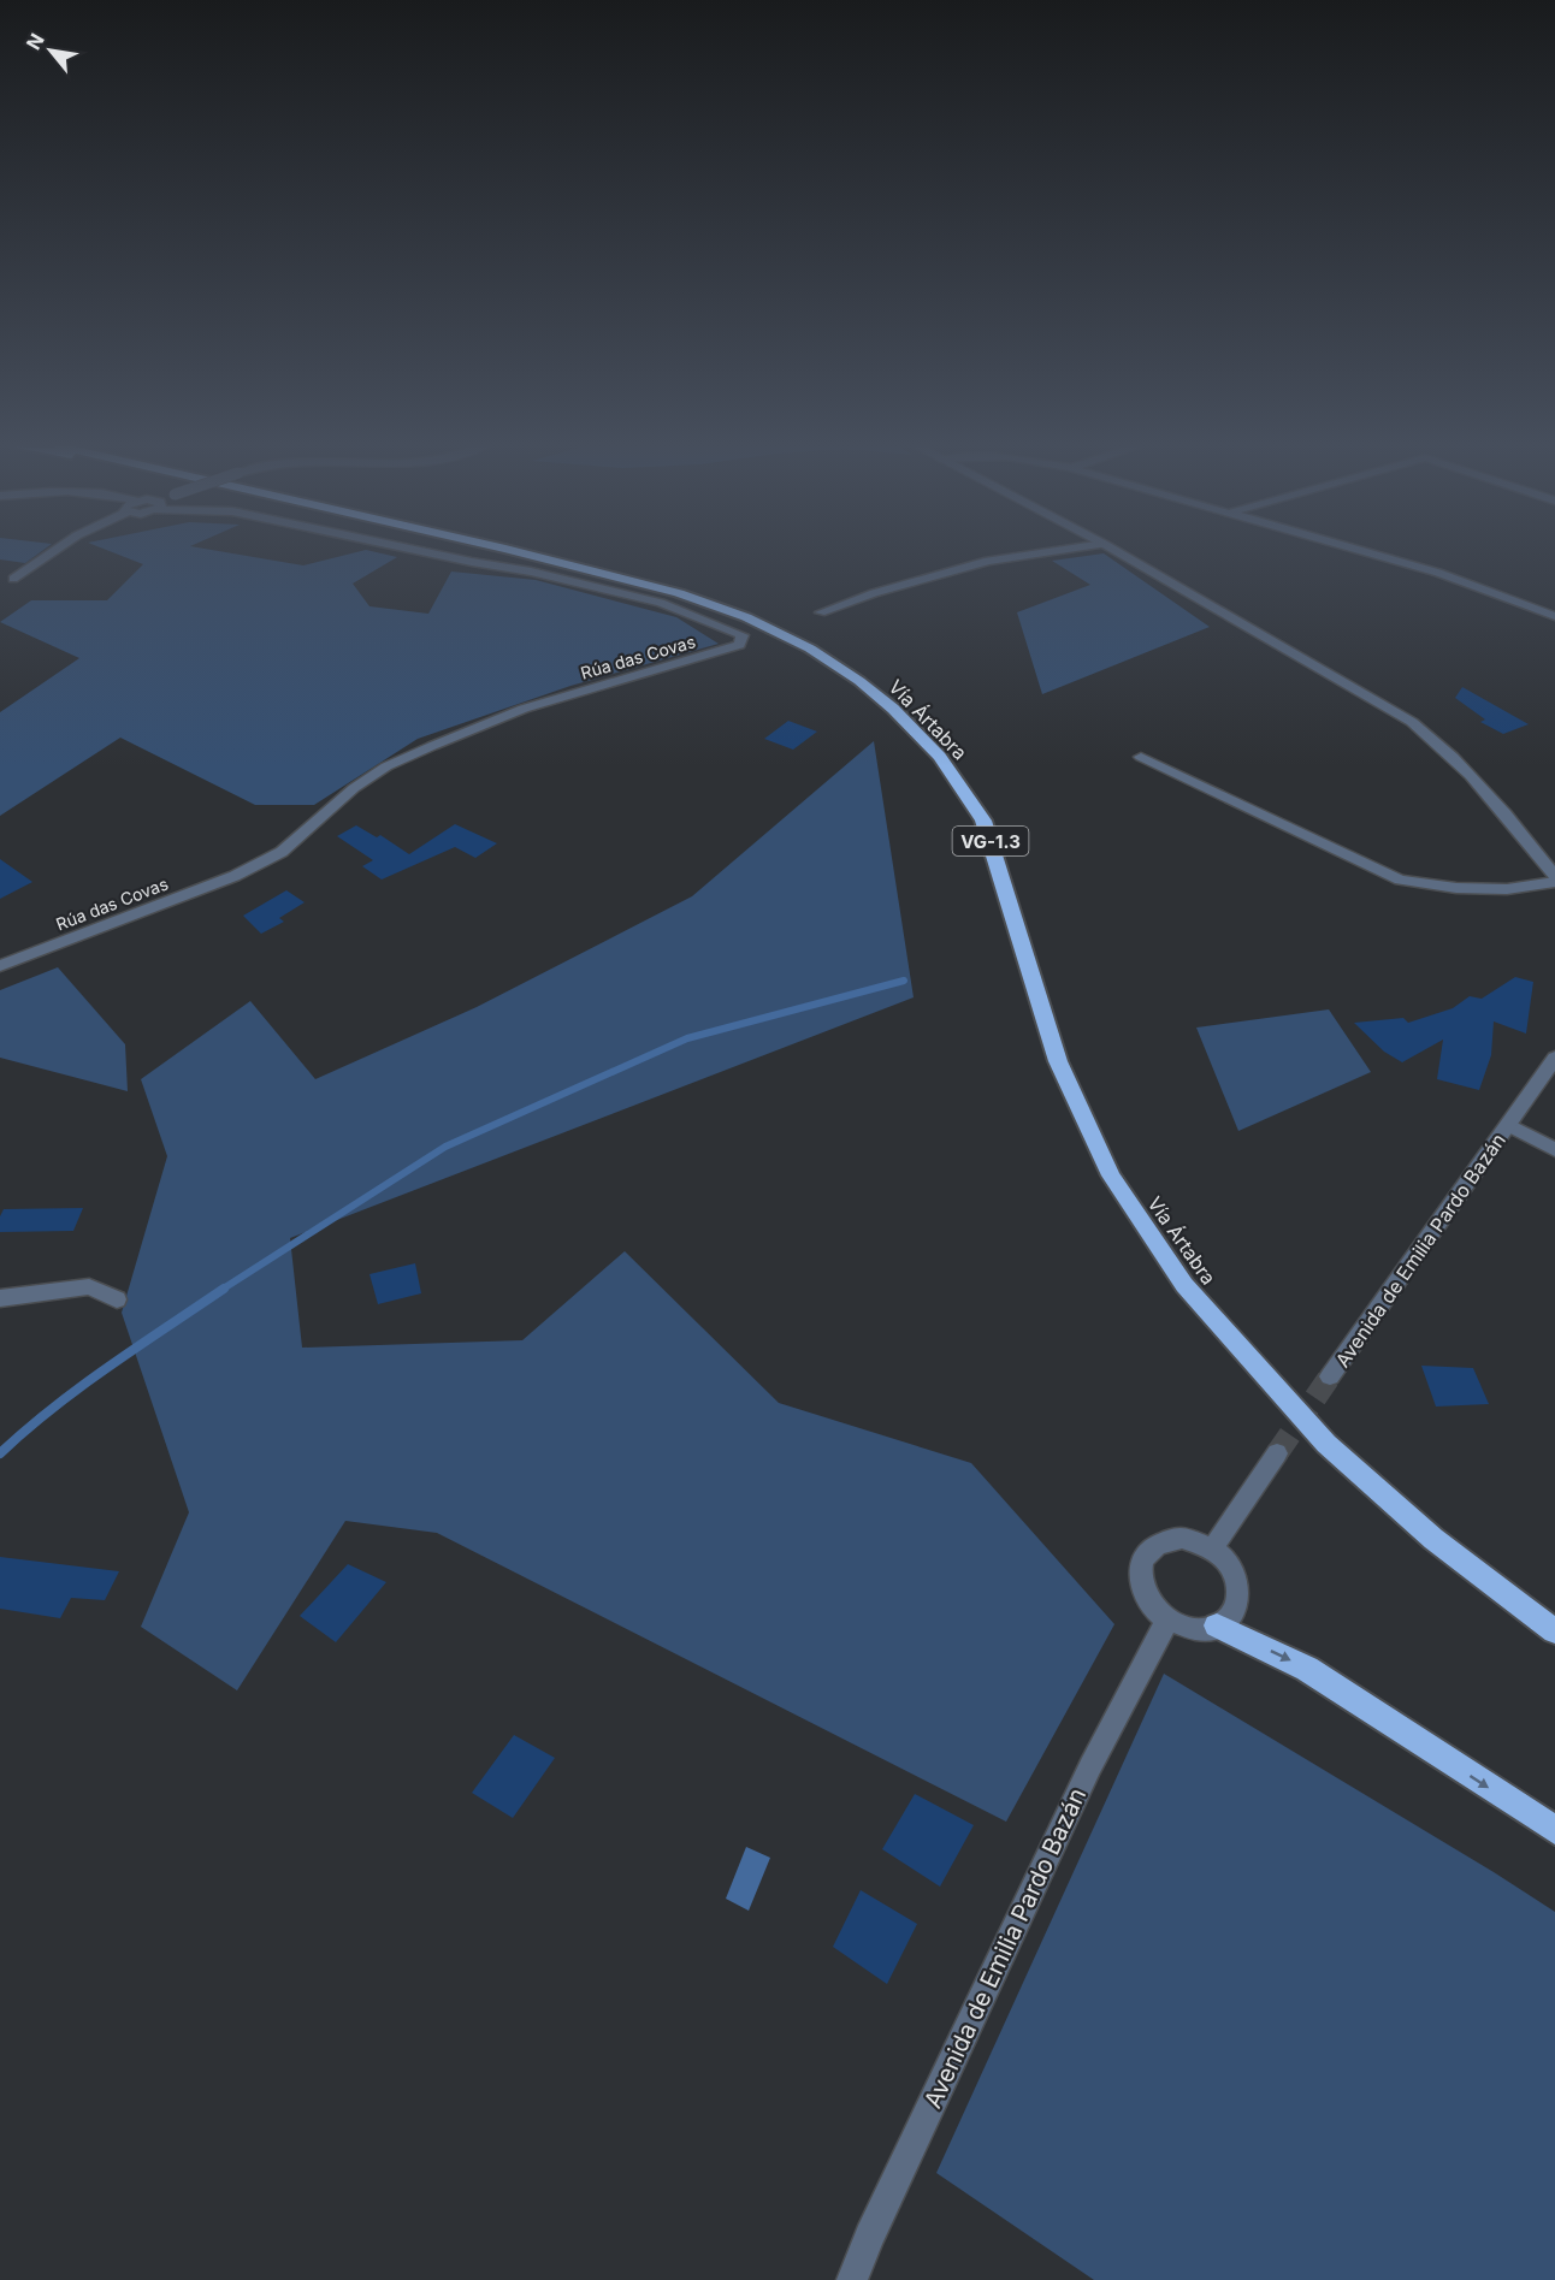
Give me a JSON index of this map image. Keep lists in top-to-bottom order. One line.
{"streets":{"highway":["Vía Ártabra","VG-1.3"],"street":["Rúa das Covas","Avenida de Emilia Pardo Bazán"]},"north":"top left"}
